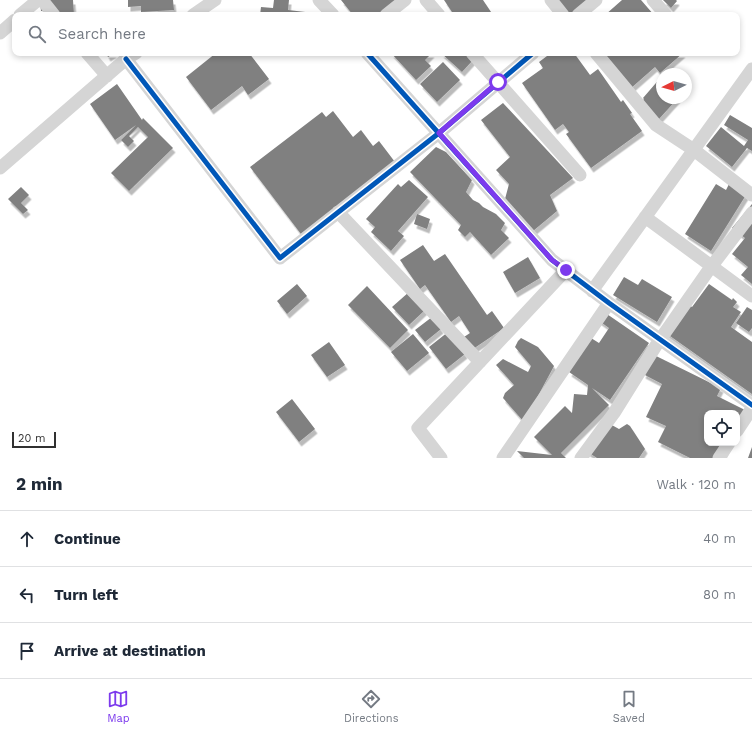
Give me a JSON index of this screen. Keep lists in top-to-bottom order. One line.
{"scale_bar":"20 m","north":"left","page":{"search":"Search here","scale":"20 m","heading":["2 min","Walk · 120 m"],"list":[["Continue","40 m"],["Turn left","80 m"],"Arrive at destination"],"nav":["Map","Directions","Saved"]}}
